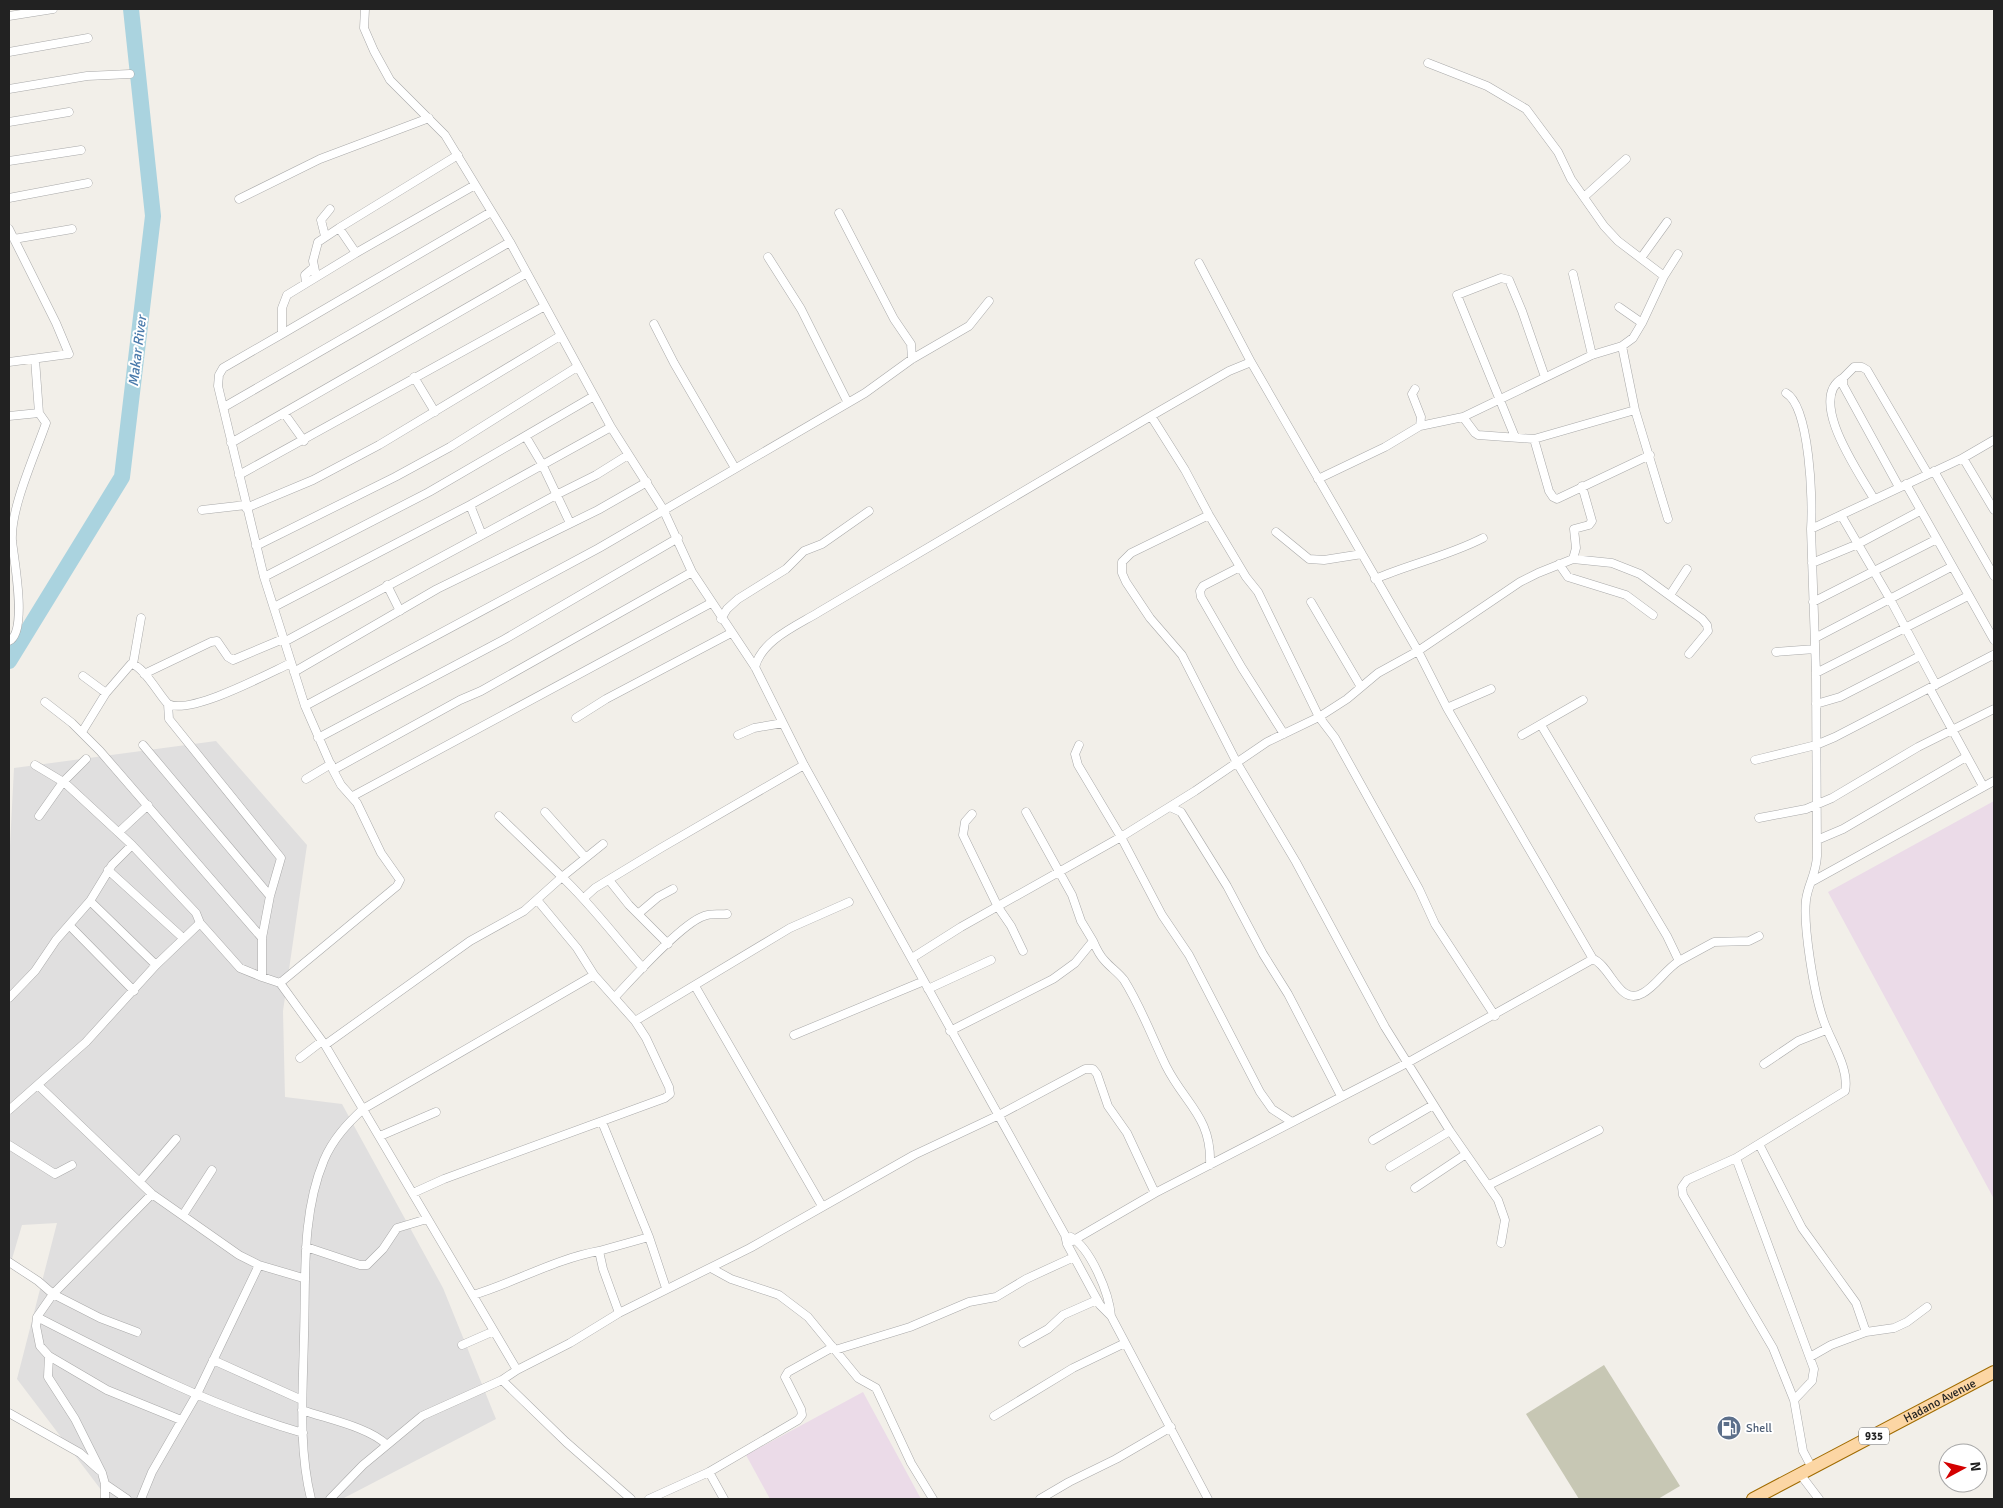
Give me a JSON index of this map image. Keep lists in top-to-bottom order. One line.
{"streets":{"main road":["Hadano Avenue","935"]},"water":["Makar River"],"places":{"fuel station":["Shell"]},"north":"right"}
